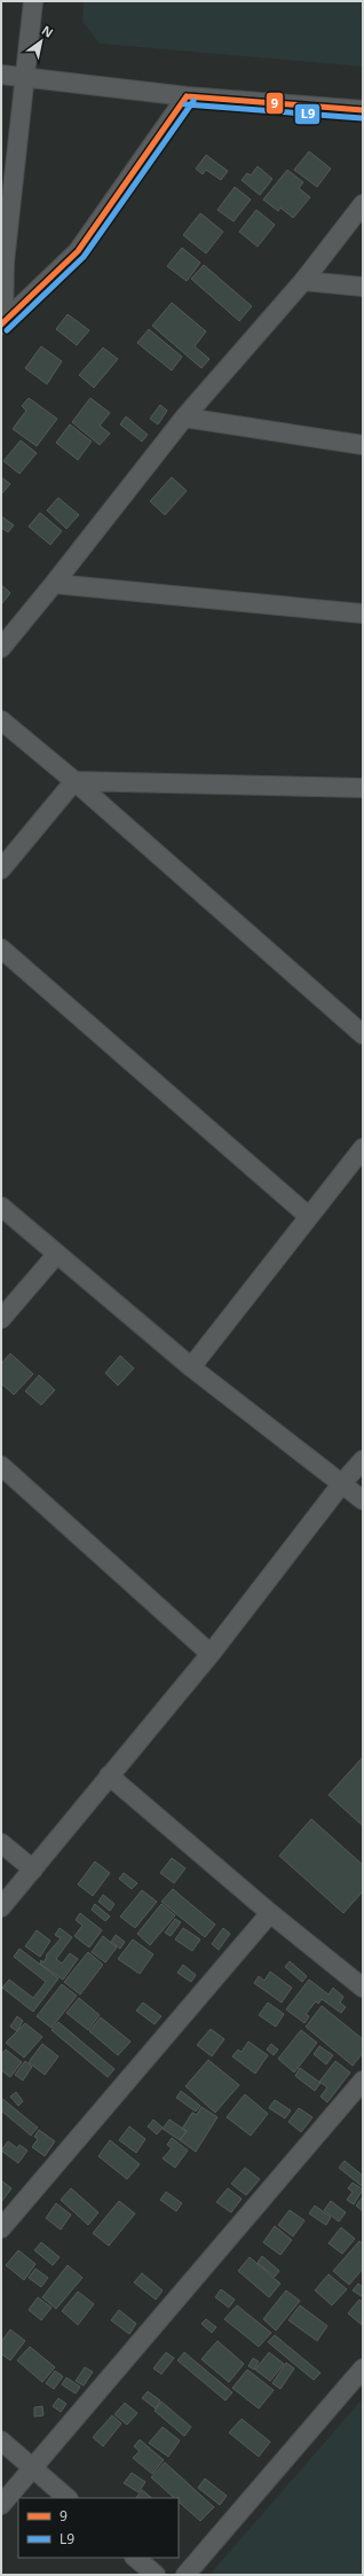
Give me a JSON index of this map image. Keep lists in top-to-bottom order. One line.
{"lines":["transit line 9","transit line L9"],"legend":["9","L9"],"north":"top right"}
